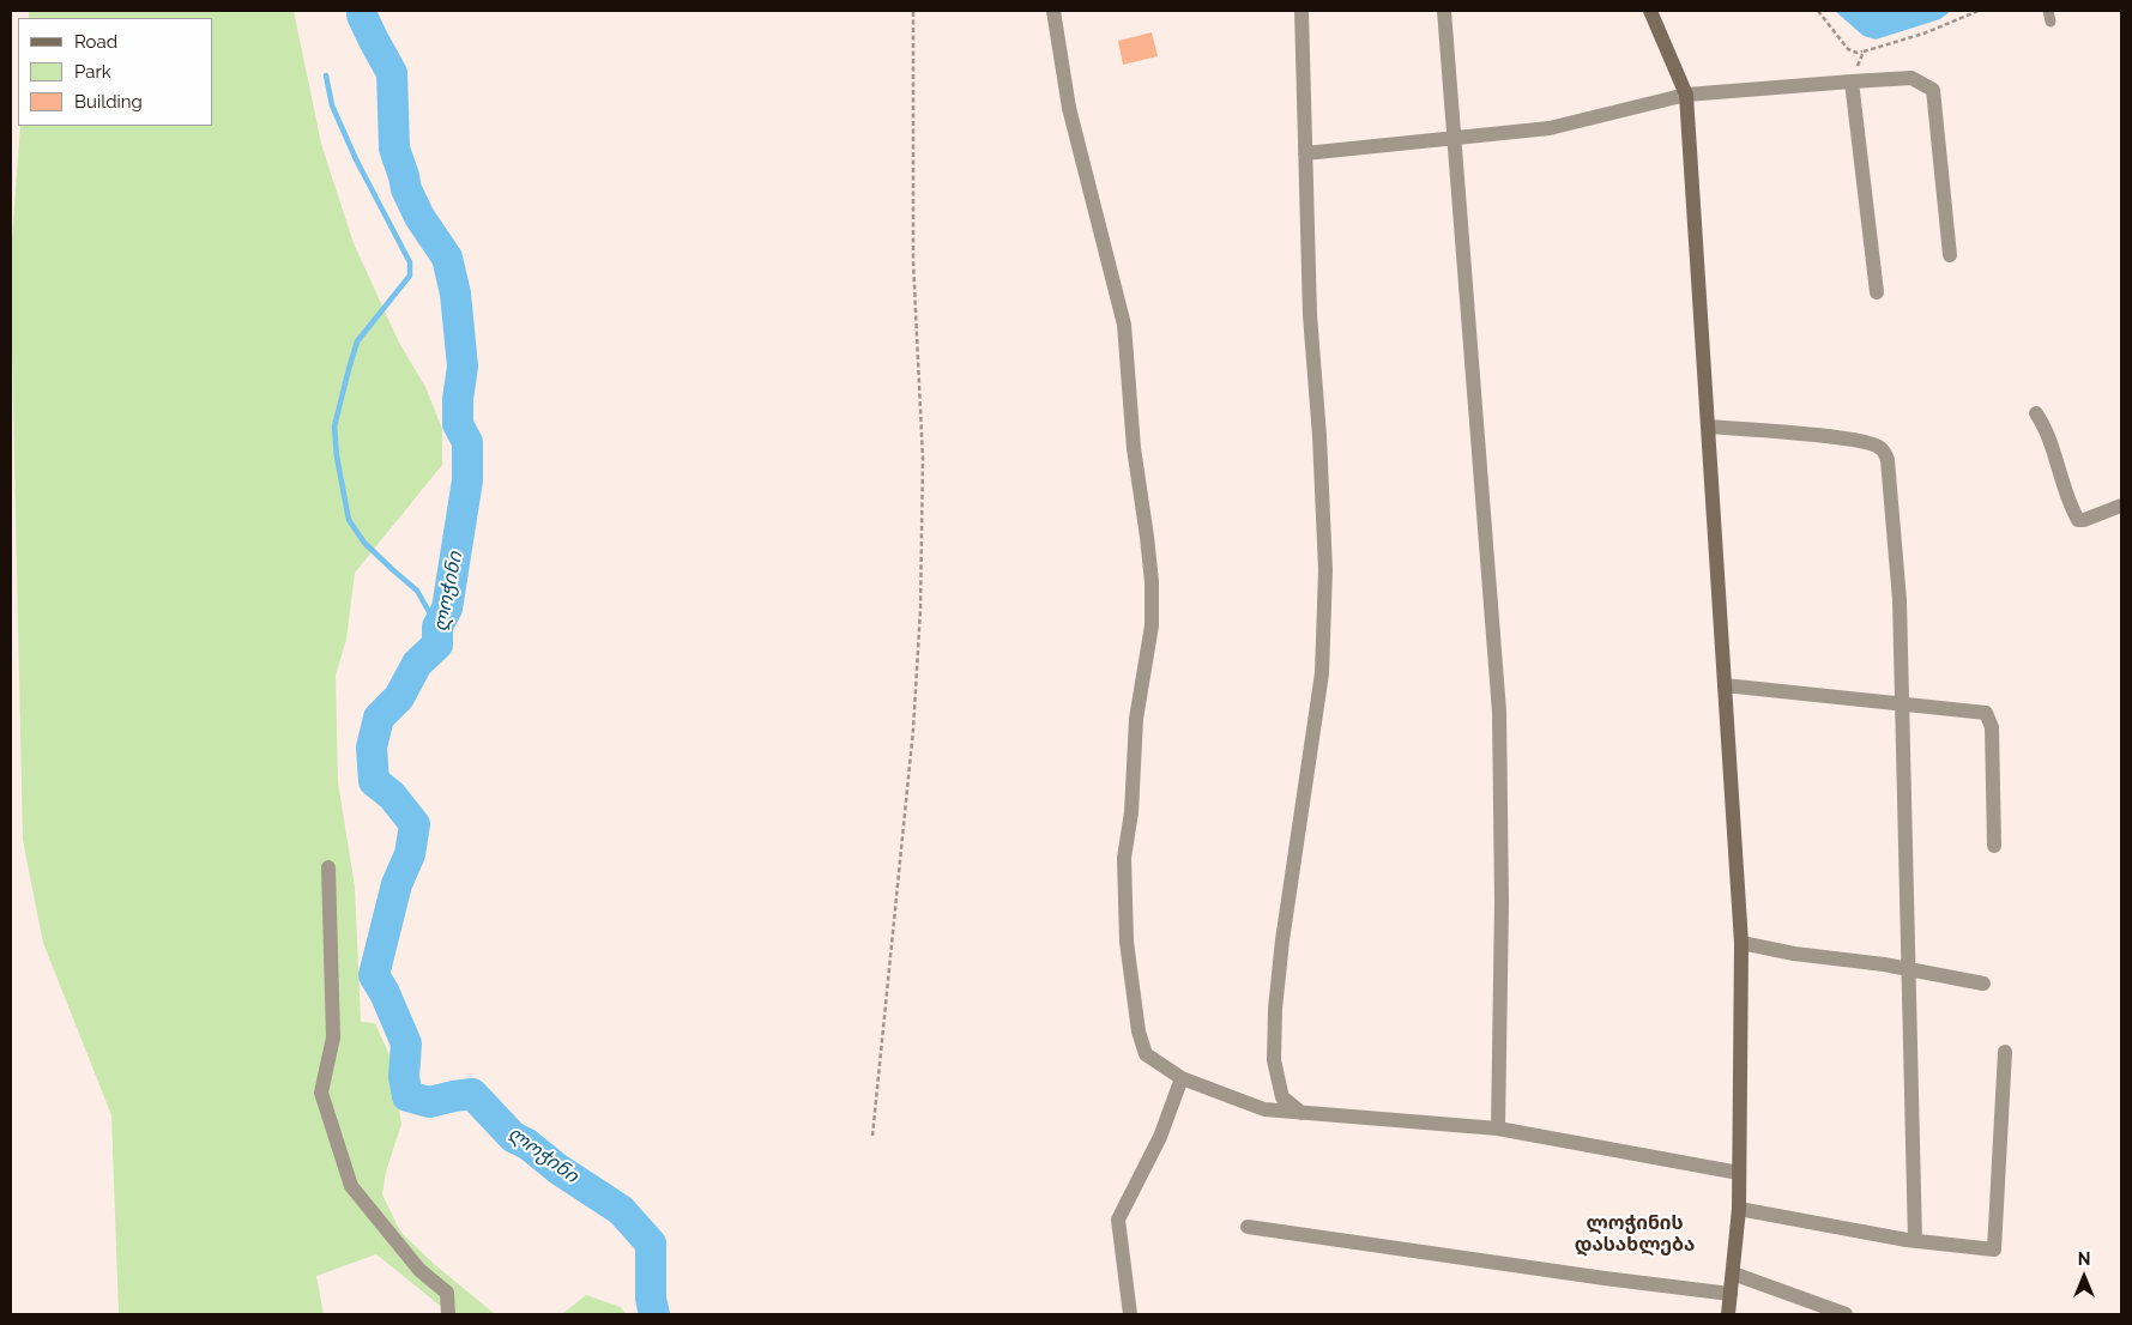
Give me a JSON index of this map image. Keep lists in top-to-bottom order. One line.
{"districts":["ლოჭინის დასახლება"],"water":["ლოჭინი"],"legend":["Road","Park","Building"],"north":"top"}
